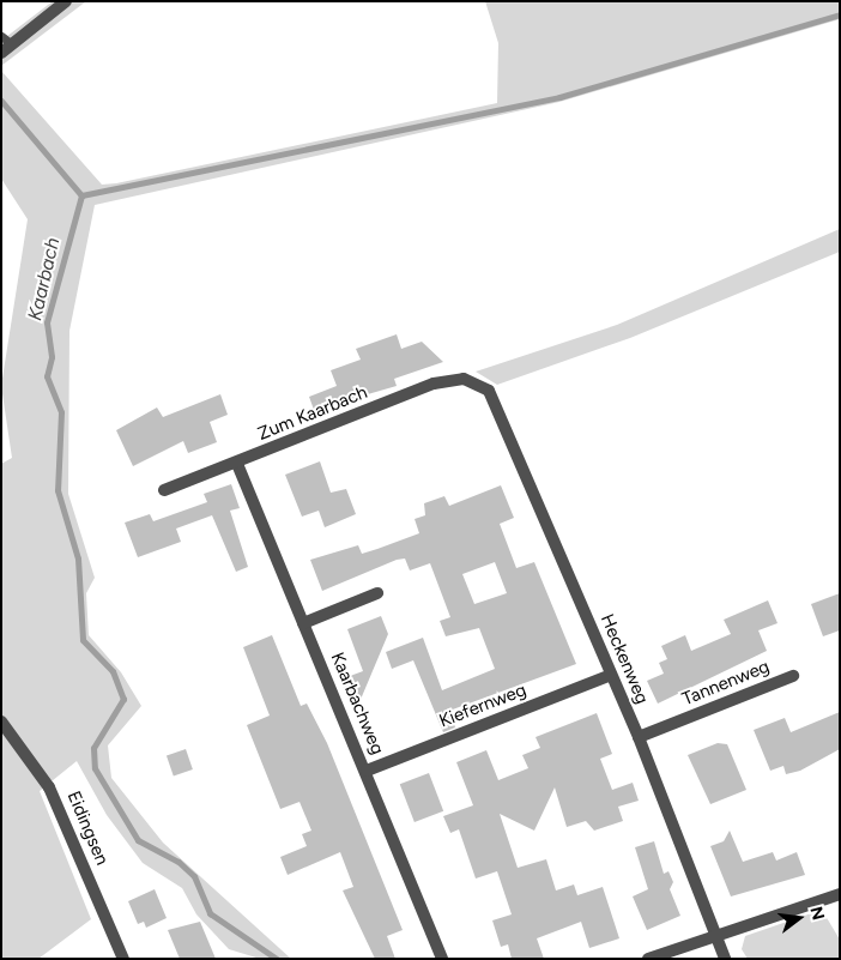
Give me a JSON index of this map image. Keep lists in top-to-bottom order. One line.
{"streets":{"street":["Zum Kaarbach","Heckenweg","Tannenweg","Kaarbachweg","Kiefernweg","Eidingsen"]},"crossings":[["Zum Kaarbach","Heckenweg"],["Zum Kaarbach","Kaarbachweg"],["Heckenweg","Tannenweg"],["Heckenweg","Kiefernweg"],["Kaarbachweg","Kiefernweg"]],"water":["Kaarbach"],"north":"right"}
